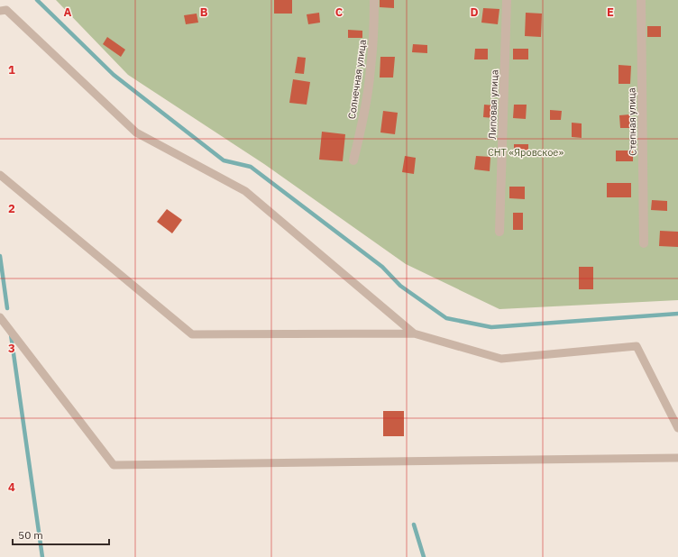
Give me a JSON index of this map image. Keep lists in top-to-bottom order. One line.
{"streets":{"street":["Солнечная улица","Липовая улица","Степная улица"]},"parks":["СНТ «Яровское»"],"scale_bar":"50 m","grid":{"columns":["A","B","C","D","E"],"rows":["1","2","3","4"]}}
